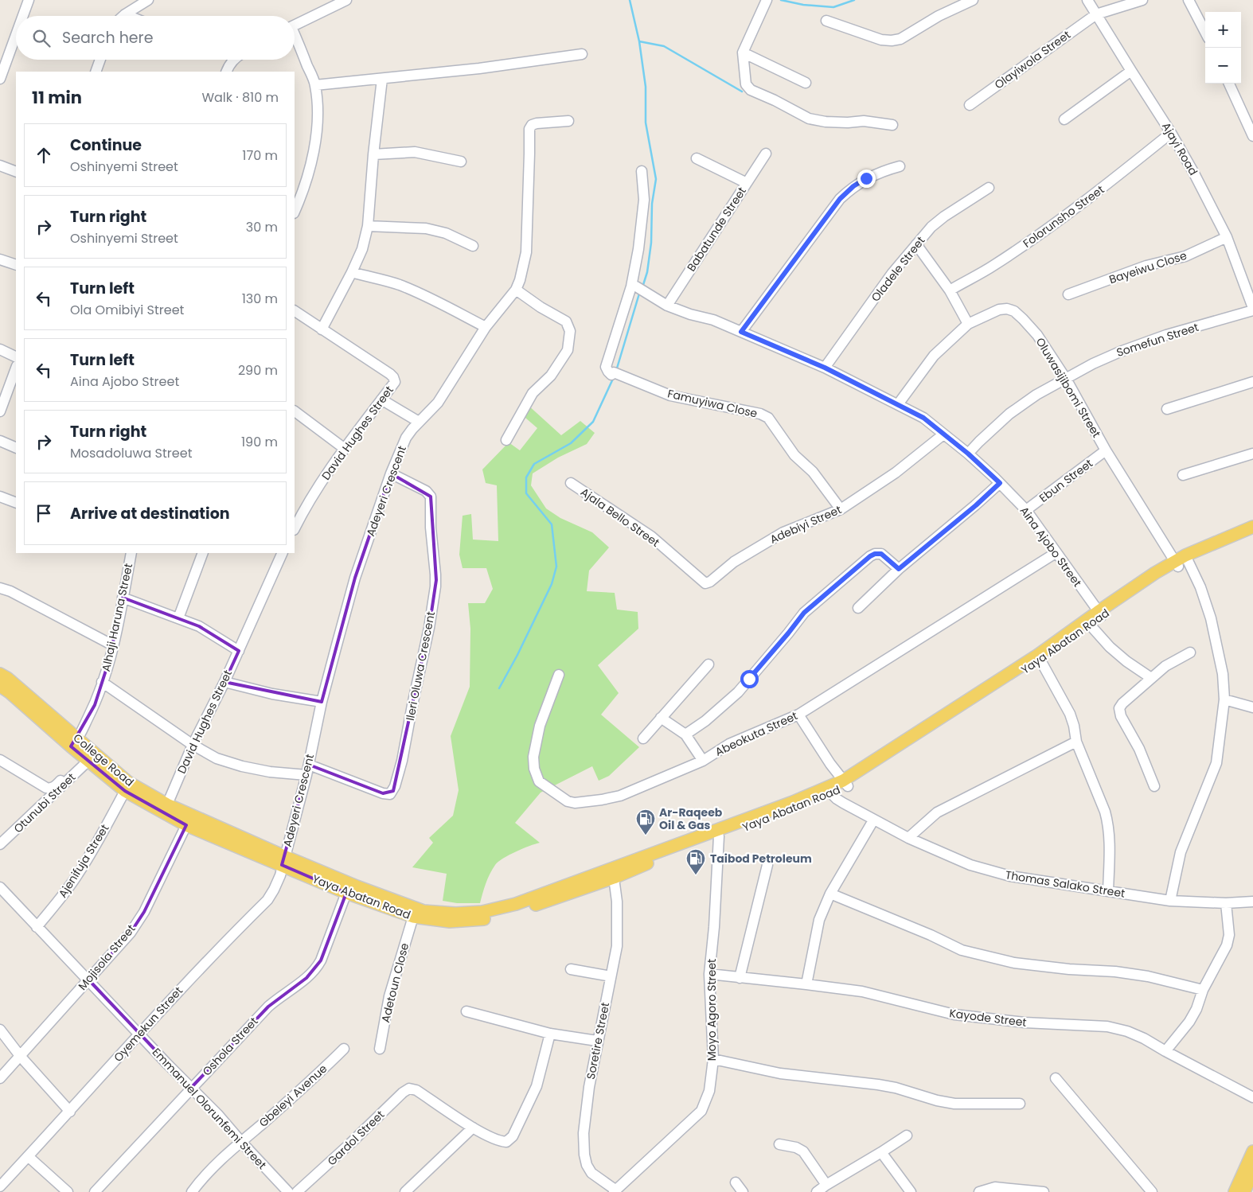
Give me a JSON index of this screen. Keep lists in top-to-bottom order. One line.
{"streets":{"main road":["Yaya Abatan Road","College Road"],"street":["Olayiwola Street","Ajayi Road","Folorunsho Street","Babatunde Street","Bayeiwu Close","Oladele Street","Somefun Street","Oluwasijibomi Street","Famuyiwa Close","David Hughes Street","Ebun Street","Adeyeri Crescent","Ajala Bello Street","Adebiyi Street","Aina Ajobo Street","Alhaji Haruna Street","Ileri Oluwa Crescent","Abeokuta Street","Otunubi Street","Ajenifuja Street","Thomas Salako Street","Mojisola Street","Adetoun Close","Moyo Agoro Street","Kayode Street","Oyemekun Street","Soretire Street","Oshola Street","Gbeleyi Avenue","Emmanuel Olorunfemi Street","Gardol Street"]},"crossings":[["Olayiwola Street","Ajayi Road"],["Ajayi Road","Folorunsho Street"],["Ajayi Road","Bayeiwu Close"],["Ajayi Road","Somefun Street"],["Babatunde Street","Aina Ajobo Street"],["Oladele Street","Aina Ajobo Street"],["Somefun Street","Oluwasijibomi Street"],["Somefun Street","Aina Ajobo Street"],["Oluwasijibomi Street","Ebun Street"],["Oluwasijibomi Street","Aina Ajobo Street"],["Oluwasijibomi Street","Yaya Abatan Road"],["Oluwasijibomi Street","Thomas Salako Street"],["Famuyiwa Close","Adebiyi Street"],["Famuyiwa Close","Aina Ajobo Street"],["David Hughes Street","College Road"],["Ebun Street","Aina Ajobo Street"],["Adeyeri Crescent","Yaya Abatan Road"],["Adeyeri Crescent","Ileri Oluwa Crescent"],["Adeyeri Crescent","College Road"],["Adeyeri Crescent","Oyemekun Street"],["Ajala Bello Street","Adebiyi Street"],["Adebiyi Street","Aina Ajobo Street"],["Aina Ajobo Street","Yaya Abatan Road"],["Aina Ajobo Street","Abeokuta Street"],["Alhaji Haruna Street","College Road"],["Yaya Abatan Road","College Road"],["Yaya Abatan Road","Thomas Salako Street"],["Yaya Abatan Road","Adetoun Close"],["Yaya Abatan Road","Moyo Agoro Street"],["Yaya Abatan Road","Oyemekun Street"],["Yaya Abatan Road","Soretire Street"],["Yaya Abatan Road","Oshola Street"],["College Road","Otunubi Street"],["College Road","Ajenifuja Street"],["College Road","Mojisola Street"],["College Road","Oyemekun Street"],["Ajenifuja Street","Emmanuel Olorunfemi Street"],["Mojisola Street","Emmanuel Olorunfemi Street"],["Moyo Agoro Street","Kayode Street"],["Moyo Agoro Street","Soretire Street"],["Oyemekun Street","Emmanuel Olorunfemi Street"],["Oshola Street","Emmanuel Olorunfemi Street"],["Gbeleyi Avenue","Emmanuel Olorunfemi Street"]],"places":{"fuel station":["Ar-Raqeeb Oil & Gas","Taibod Petroleum"]},"page":{"map_buttons":["+","−"],"search":"Search here","heading":["11 min","Walk · 810 m"],"list":[["Continue","Oshinyemi Street","170 m"],["Turn right","Oshinyemi Street","30 m"],["Turn left","Ola Omibiyi Street","130 m"],["Turn left","Aina Ajobo Street","290 m"],["Turn right","Mosadoluwa Street","190 m"],"Arrive at destination"]}}
